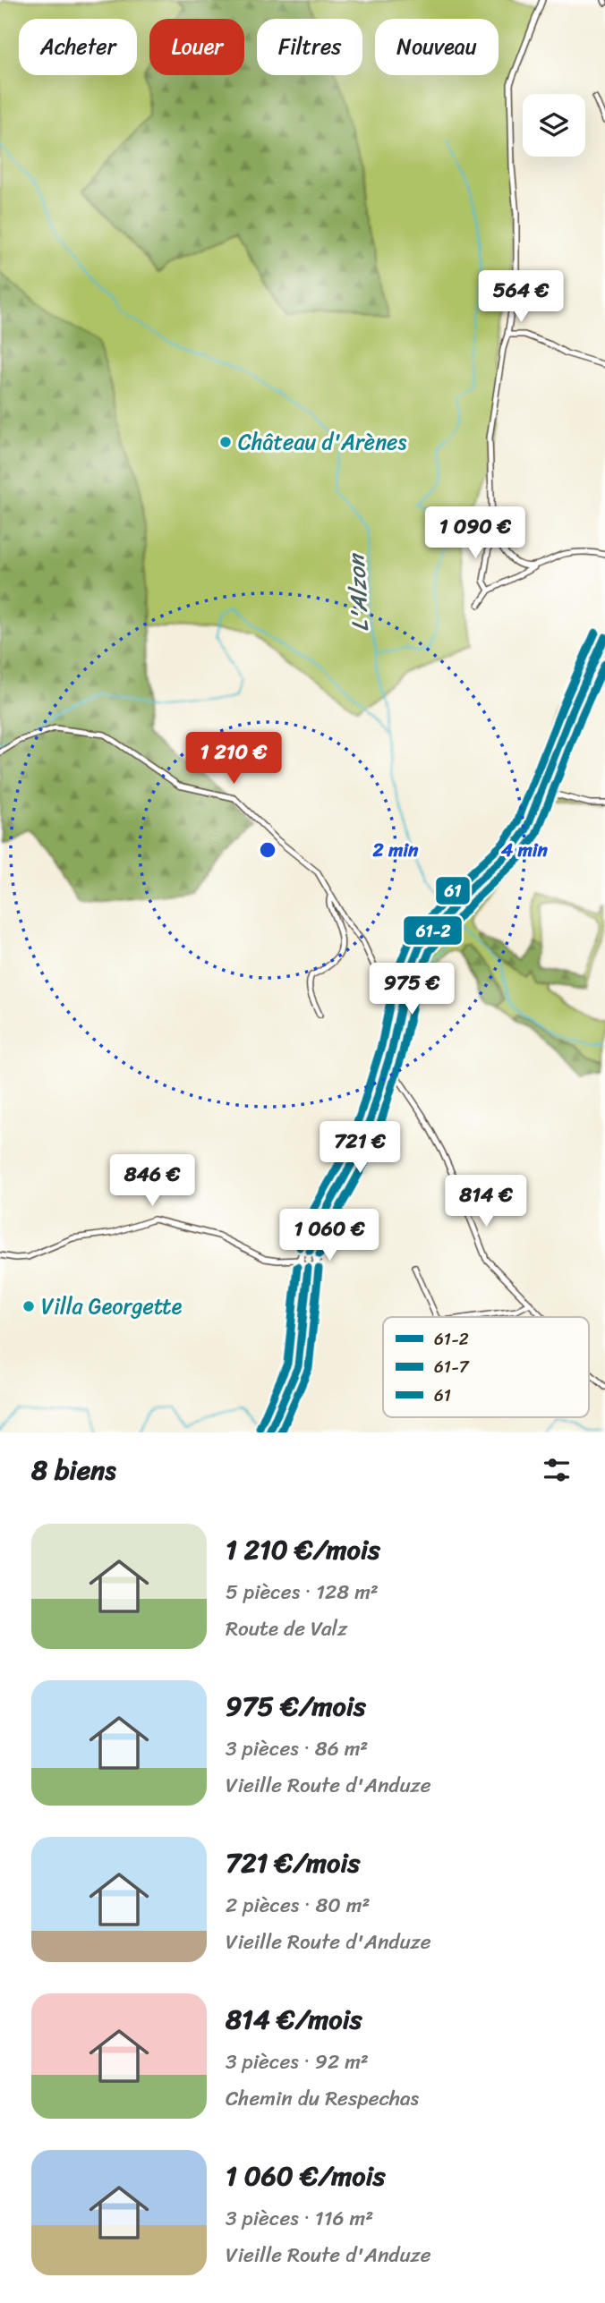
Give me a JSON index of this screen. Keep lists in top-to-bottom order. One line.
{"water":["L'Alzon"],"places":["Château d'Arènes","Villa Georgette"],"lines":["transit line 61","transit line 61-2","transit line 61-7"],"legend":["61-2","61-7","61"],"page":{"chip":["Acheter","Louer","Filtres","Nouveau"],"price":["564 €","1 090 €","1 210 €","975 €","721 €","846 €","814 €","1 060 €"],"heading":"8 biens","list":[{"name":"1 210 €/mois","note":"5 pièces · 128 m² · Route de Valz"},{"name":"975 €/mois","note":"3 pièces · 86 m² · Vieille Route d'Anduze"},{"name":"721 €/mois","note":"2 pièces · 80 m² · Vieille Route d'Anduze"},{"name":"814 €/mois","note":"3 pièces · 92 m² · Chemin du Respechas"},{"name":"1 060 €/mois","note":"3 pièces · 116 m² · Vieille Route d'Anduze"}]},"rings":["2 min","4 min"]}
